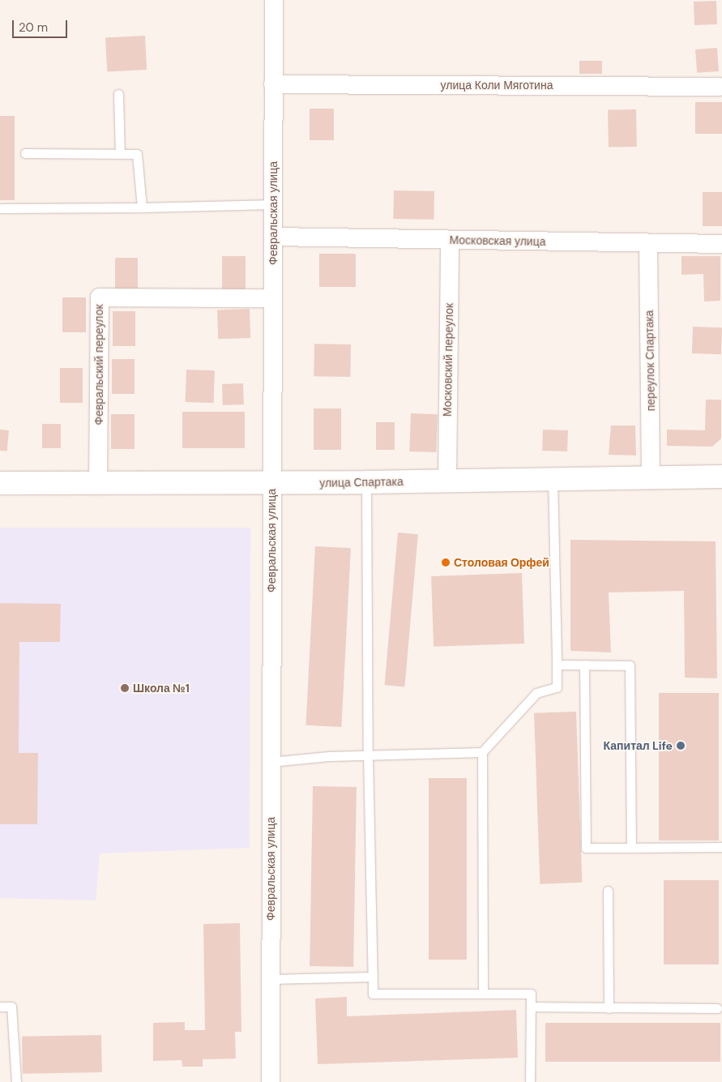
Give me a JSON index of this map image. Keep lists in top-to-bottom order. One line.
{"streets":{"street":["улица Коли Мяготина","Февральская улица","Московская улица","Московский переулок","переулок Спартака","Февральский переулок","улица Спартака"]},"crossings":[["улица Коли Мяготина","Февральская улица"],["Февральская улица","Московская улица"],["Февральская улица","Февральский переулок"],["Февральская улица","улица Спартака"],["Московская улица","Московский переулок"],["Московская улица","переулок Спартака"],["Московский переулок","улица Спартака"],["переулок Спартака","улица Спартака"],["Февральский переулок","улица Спартака"]],"places":["Столовая Орфей","Школа №1","Капитал Life"],"scale_bar":"20 m"}
